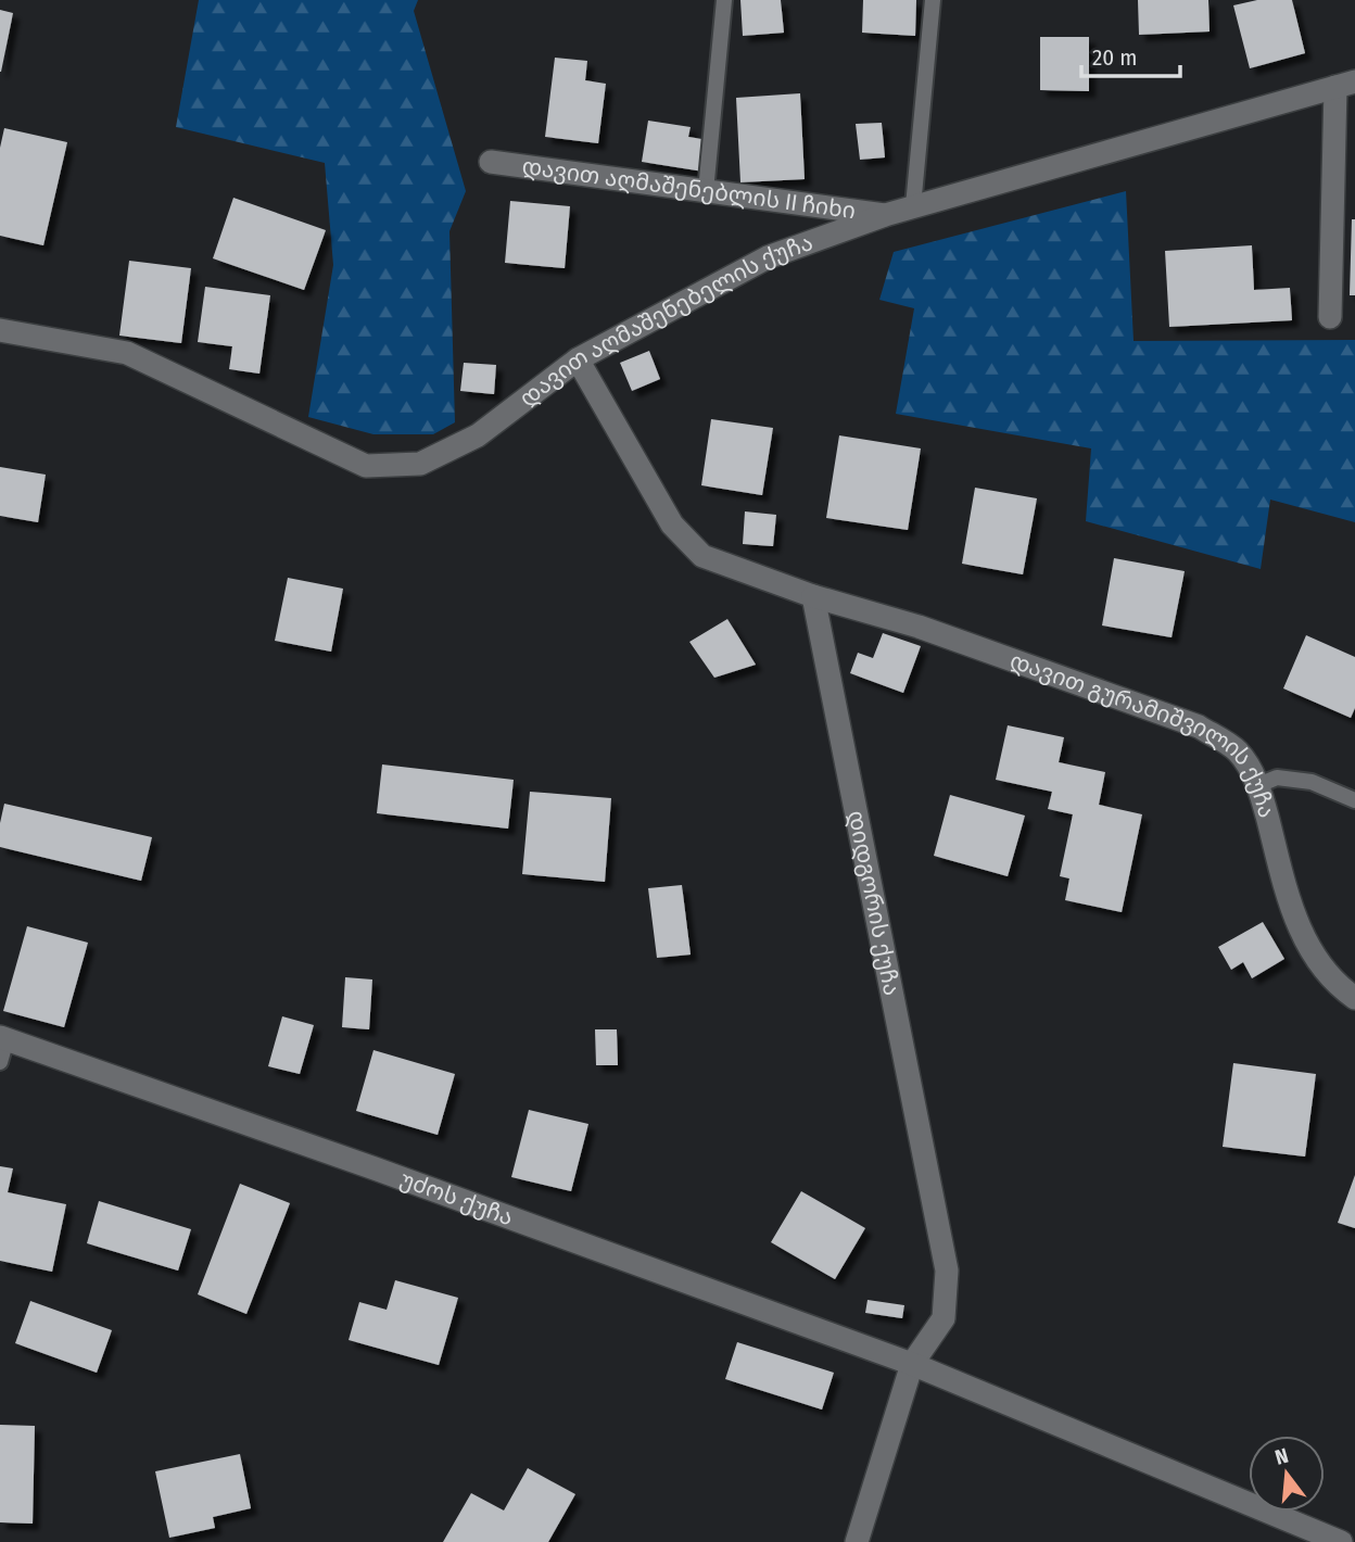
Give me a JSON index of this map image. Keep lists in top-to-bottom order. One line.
{"streets":{"street":["დავით აღმაშენებლის II ჩიხი","დავით აღმაშენებელის ქუჩა","დავით გურამიშვილის ქუჩა","დიდგორის ქუჩა","უძოს ქუჩა"]},"crossings":[["დავით აღმაშენებლის II ჩიხი","დავით აღმაშენებელის ქუჩა"],["დავით გურამიშვილის ქუჩა","დიდგორის ქუჩა"],["დიდგორის ქუჩა","უძოს ქუჩა"]],"scale_bar":"20 m","north":"top"}
